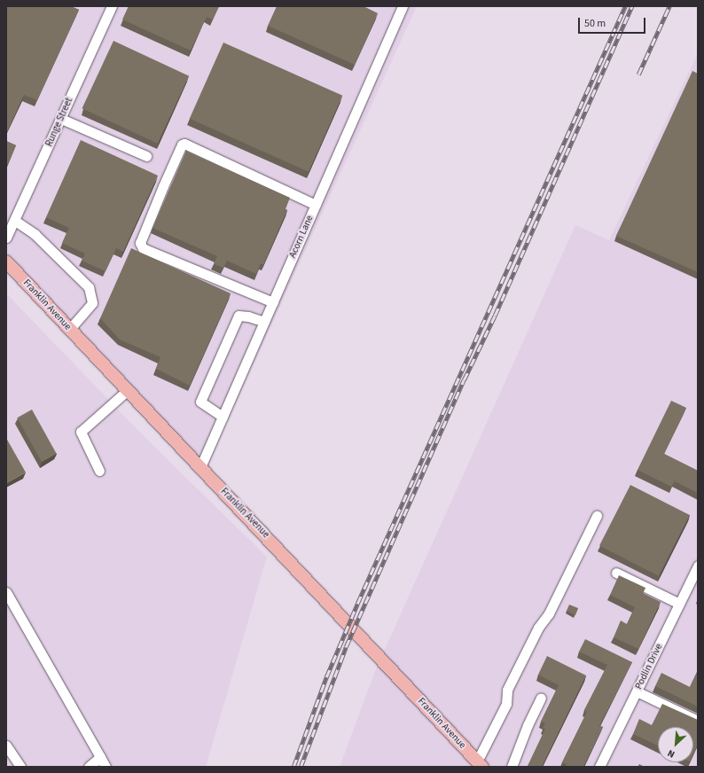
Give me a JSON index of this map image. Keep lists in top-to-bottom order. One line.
{"streets":{"main road":["Franklin Avenue"],"street":["Runge Street","Acorn Lane","Podlin Drive"]},"crossings":[["Acorn Lane","Franklin Avenue"]],"scale_bar":"50 m","north":"bottom left"}
